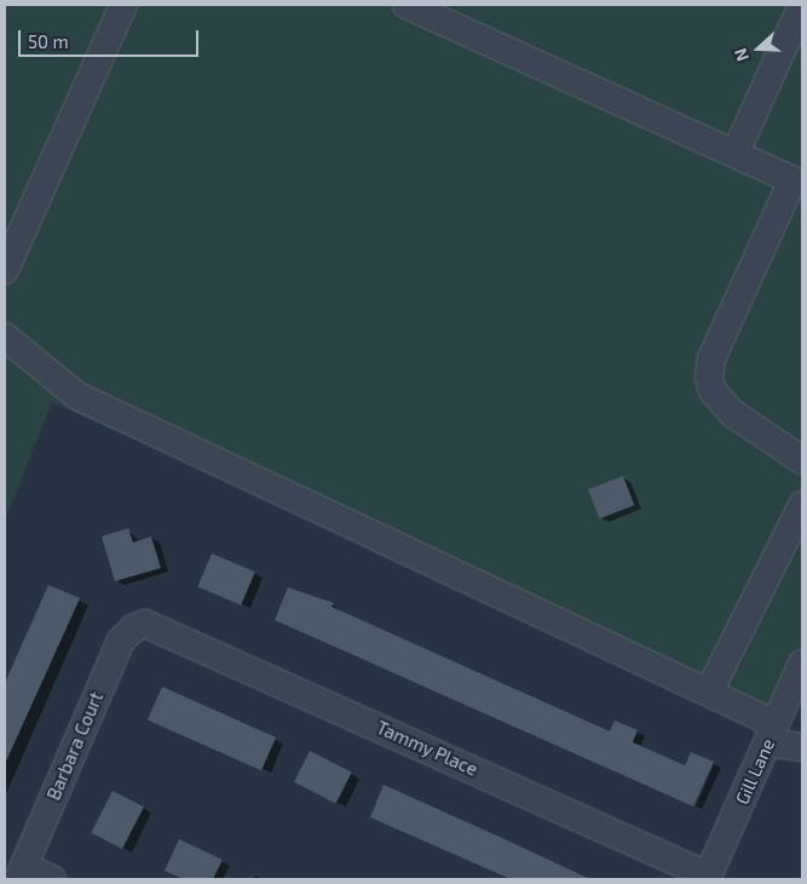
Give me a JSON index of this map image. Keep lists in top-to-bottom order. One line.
{"streets":{"street":["Barbara Court","Tammy Place","Gill Lane"]},"crossings":[["Barbara Court","Tammy Place"],["Tammy Place","Gill Lane"]],"scale_bar":"50 m","north":"left"}
